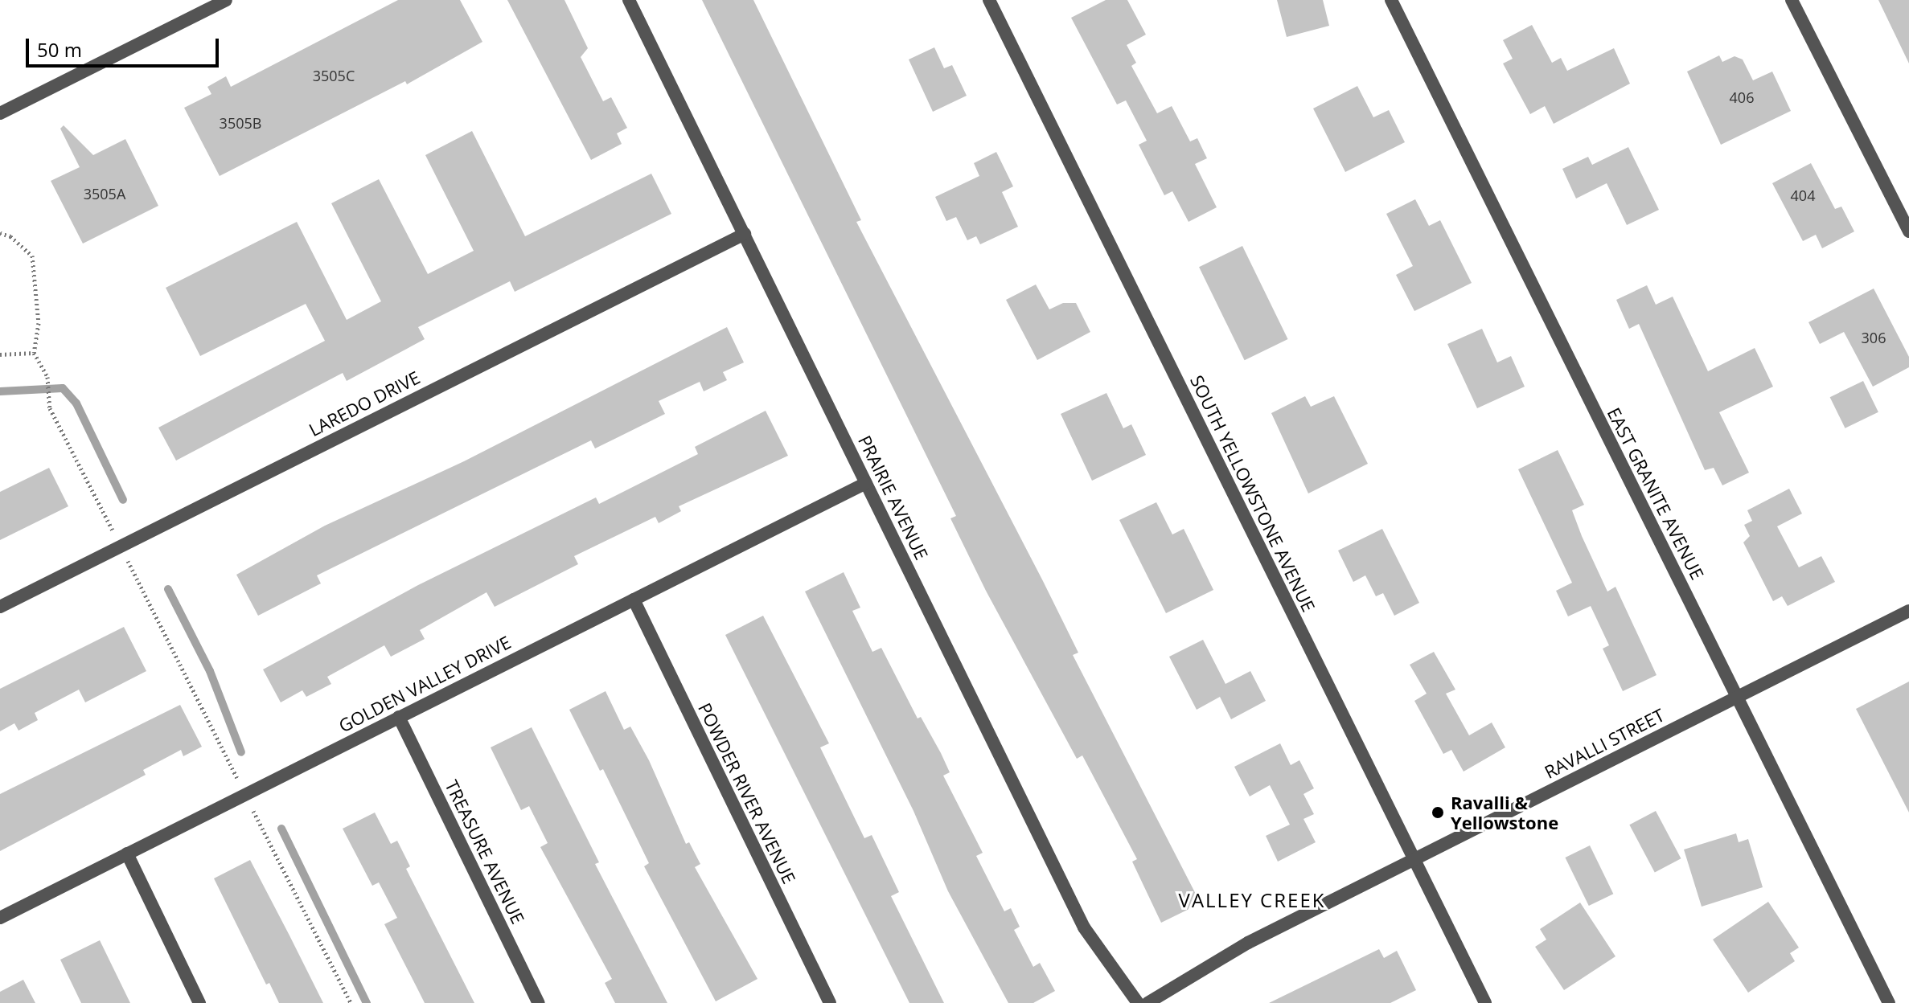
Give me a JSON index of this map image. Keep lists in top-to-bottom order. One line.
{"streets":{"street":["LAREDO DRIVE","SOUTH YELLOWSTONE AVENUE","EAST GRANITE AVENUE","PRAIRIE AVENUE","GOLDEN VALLEY DRIVE","RAVALLI STREET","POWDER RIVER AVENUE","TREASURE AVENUE"]},"crossings":[["LAREDO DRIVE","PRAIRIE AVENUE"],["SOUTH YELLOWSTONE AVENUE","RAVALLI STREET"],["EAST GRANITE AVENUE","RAVALLI STREET"],["PRAIRIE AVENUE","GOLDEN VALLEY DRIVE"],["GOLDEN VALLEY DRIVE","POWDER RIVER AVENUE"],["GOLDEN VALLEY DRIVE","TREASURE AVENUE"]],"districts":["VALLEY CREEK"],"places":["Ravalli & Yellowstone"],"house_numbers":["3505C","406","3505B","3505A","404","306"],"scale_bar":"50 m"}
